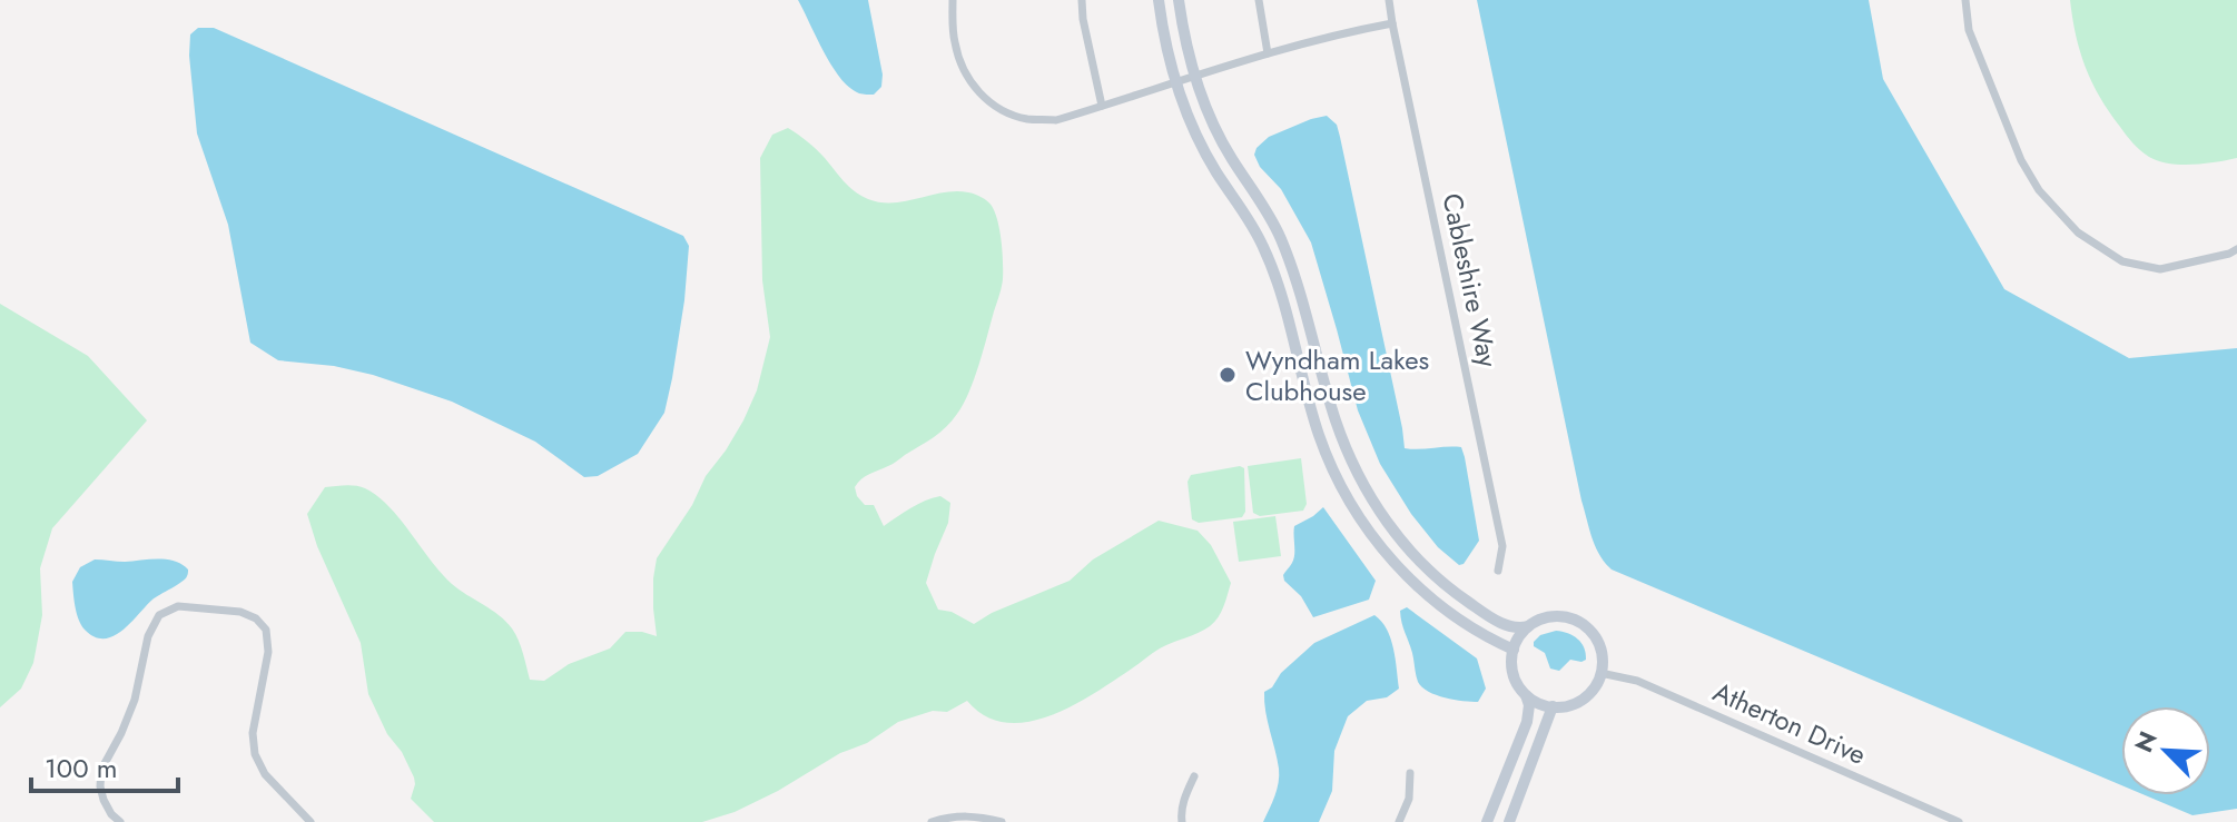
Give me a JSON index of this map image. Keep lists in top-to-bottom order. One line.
{"streets":{"street":["Cableshire Way","Atherton Drive"]},"places":["Wyndham Lakes Clubhouse"],"scale_bar":"100 m","north":"top left"}
